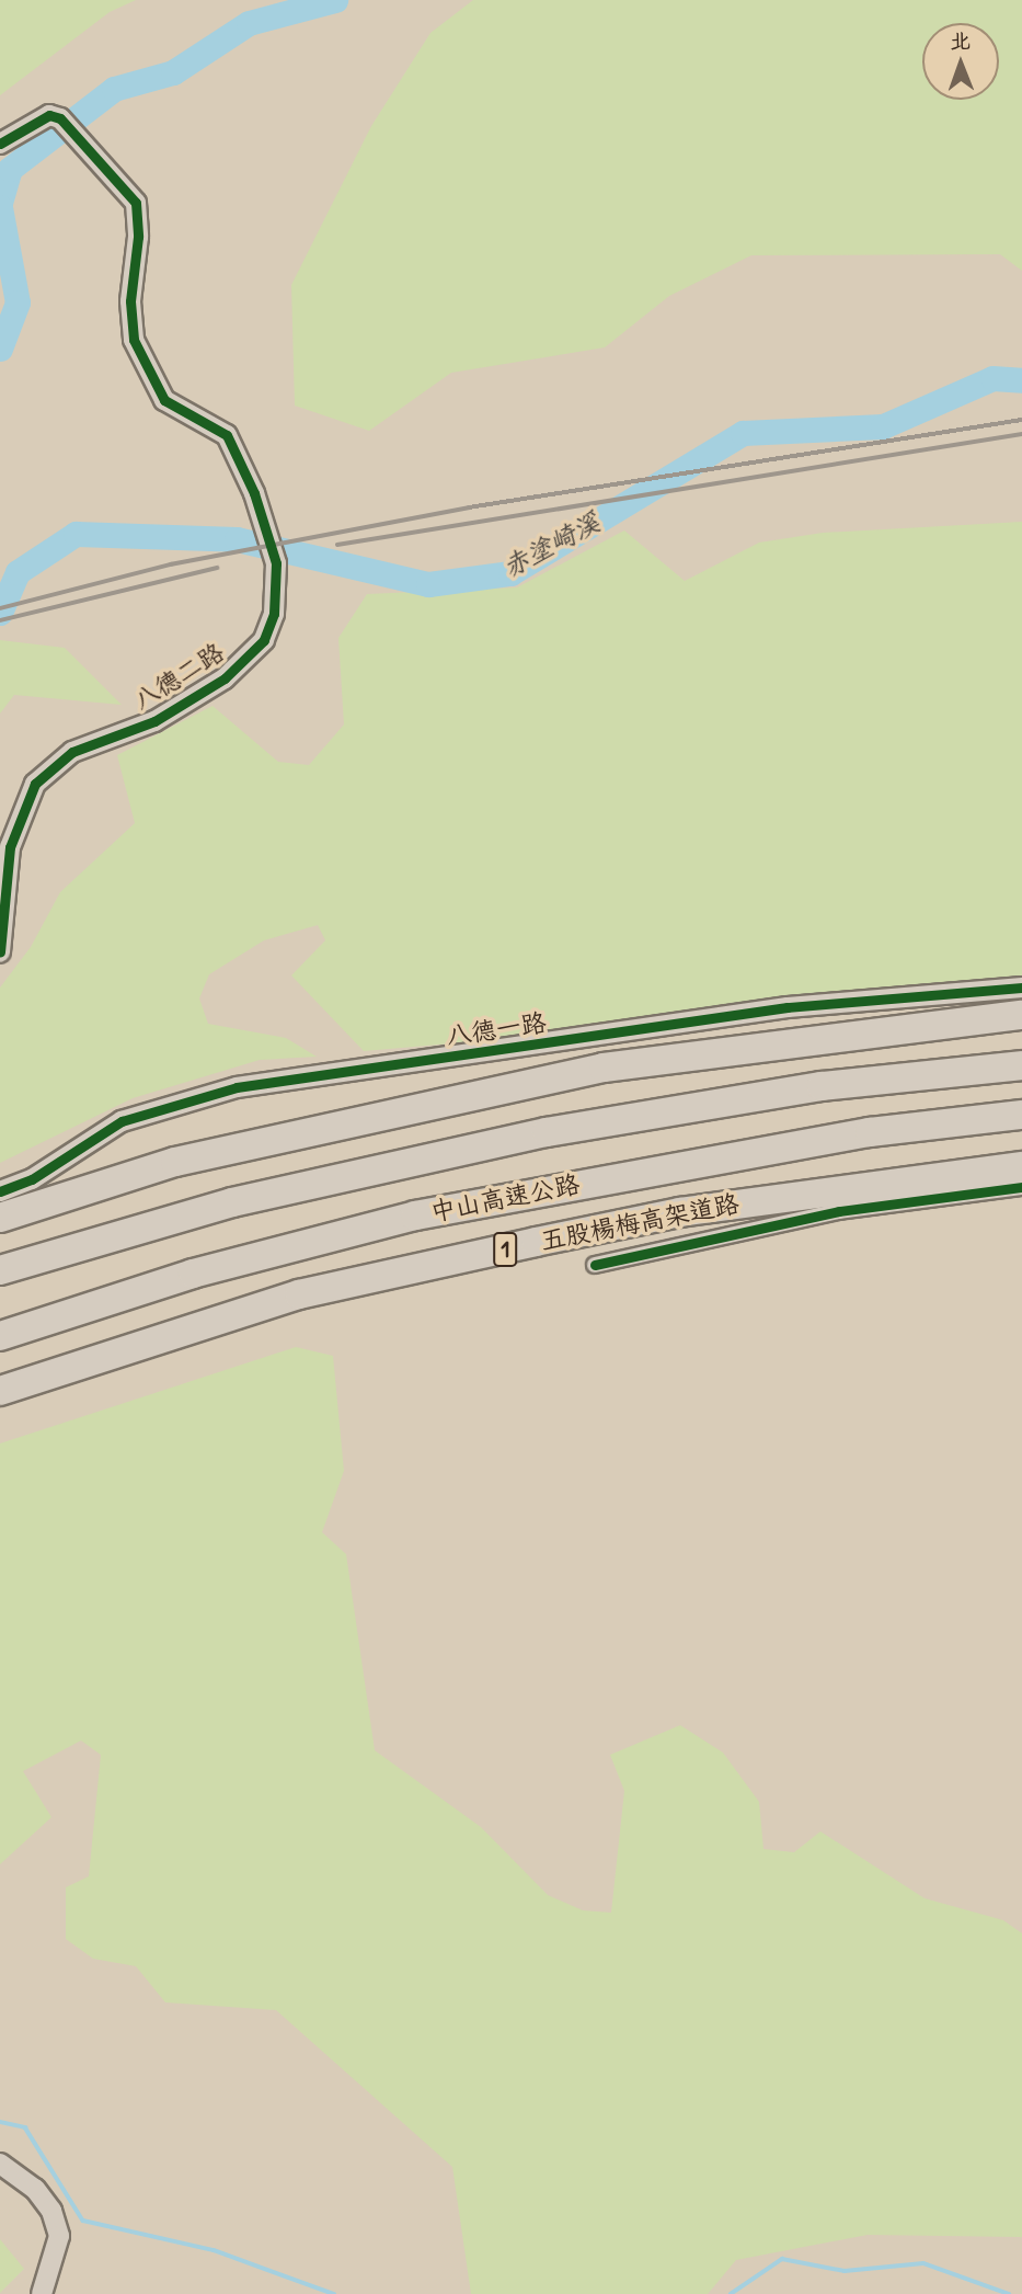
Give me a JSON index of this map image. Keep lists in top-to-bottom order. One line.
{"streets":{"highway":["中山高速公路","五股楊梅高架道路","1"],"street":["八德二路","八德一路"]},"water":["赤塗崎溪"],"north":"top"}
